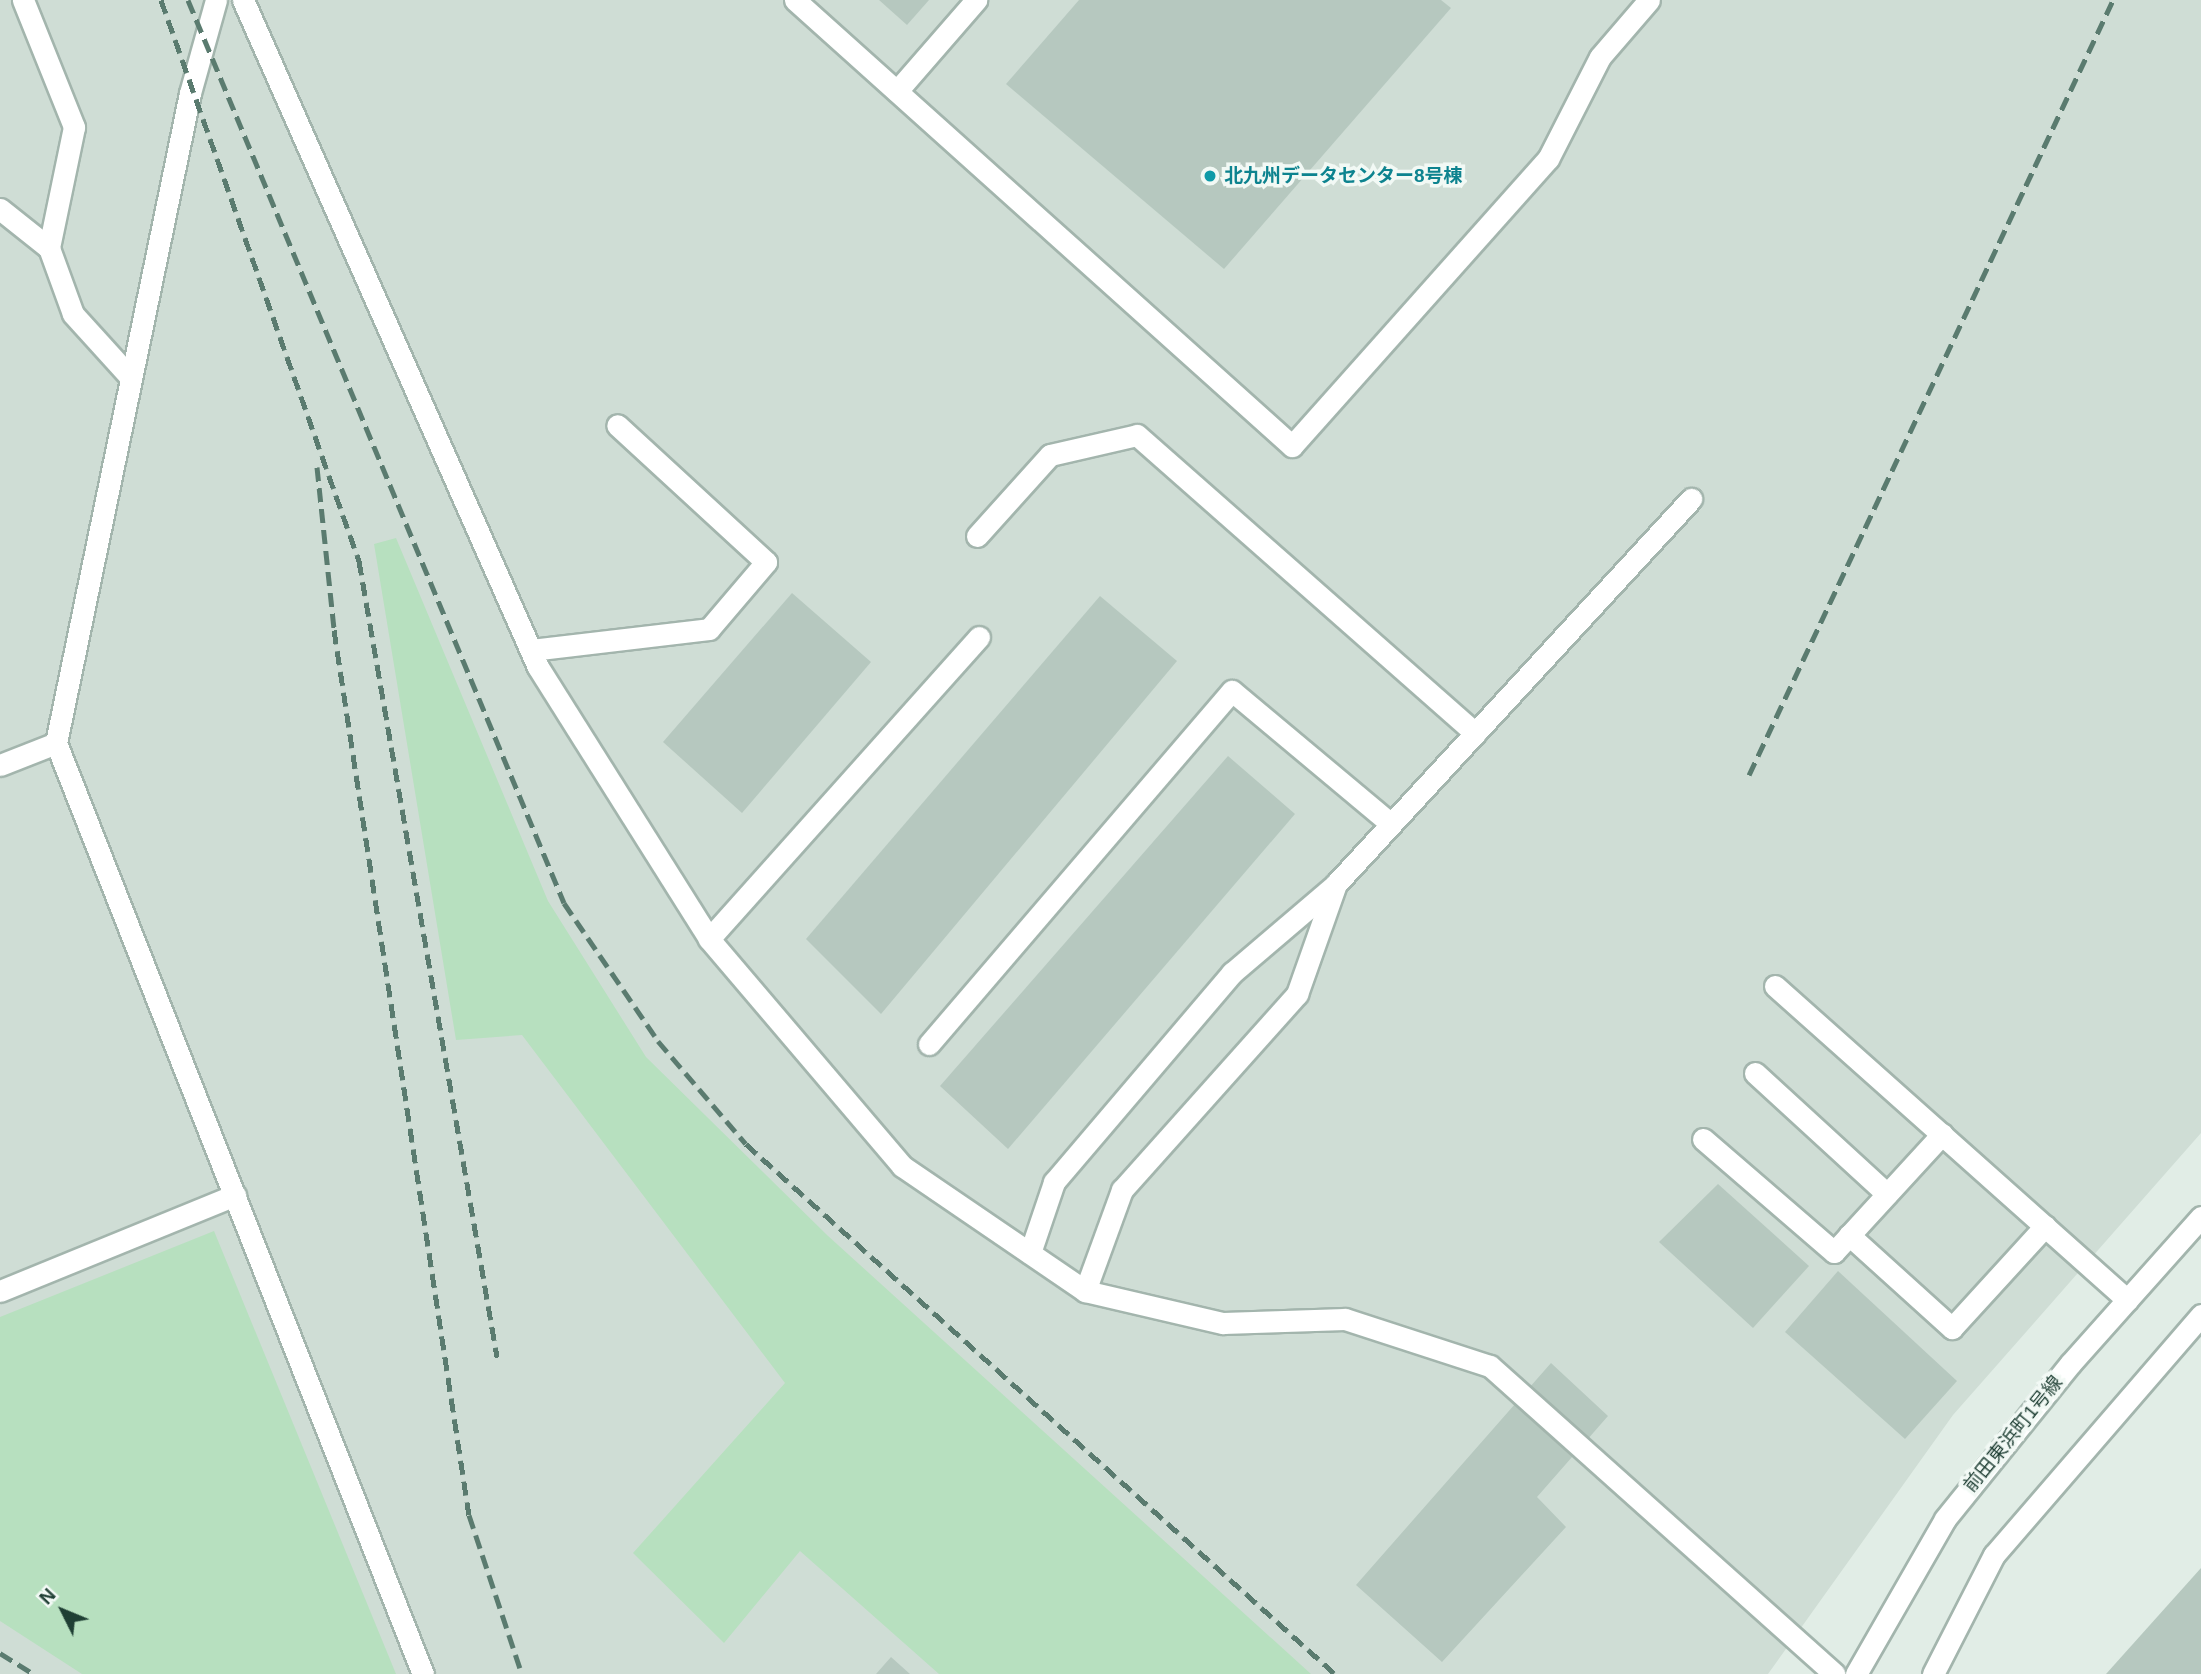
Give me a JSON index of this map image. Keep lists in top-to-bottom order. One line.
{"streets":{"street":["前田東浜町1号線"]},"places":["北九州データセンター8号棟"],"north":"top left"}
